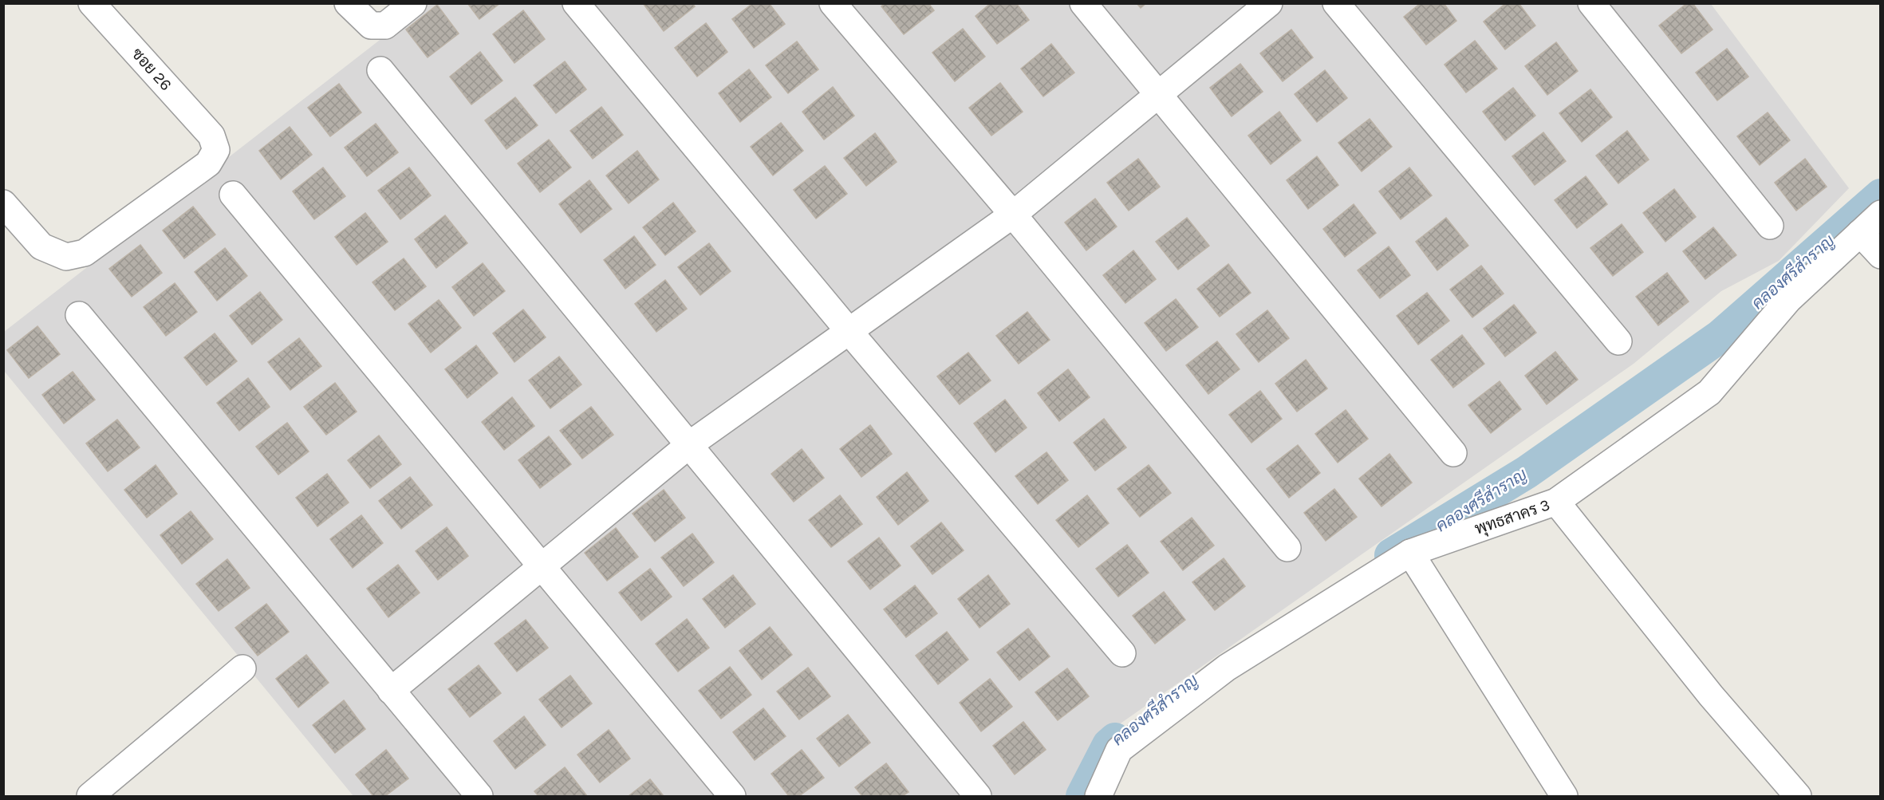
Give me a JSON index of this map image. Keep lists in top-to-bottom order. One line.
{"streets":{"street":["ซอย 26","พุทธสาคร 3"]},"water":["คลองศรีสำราญ"]}
